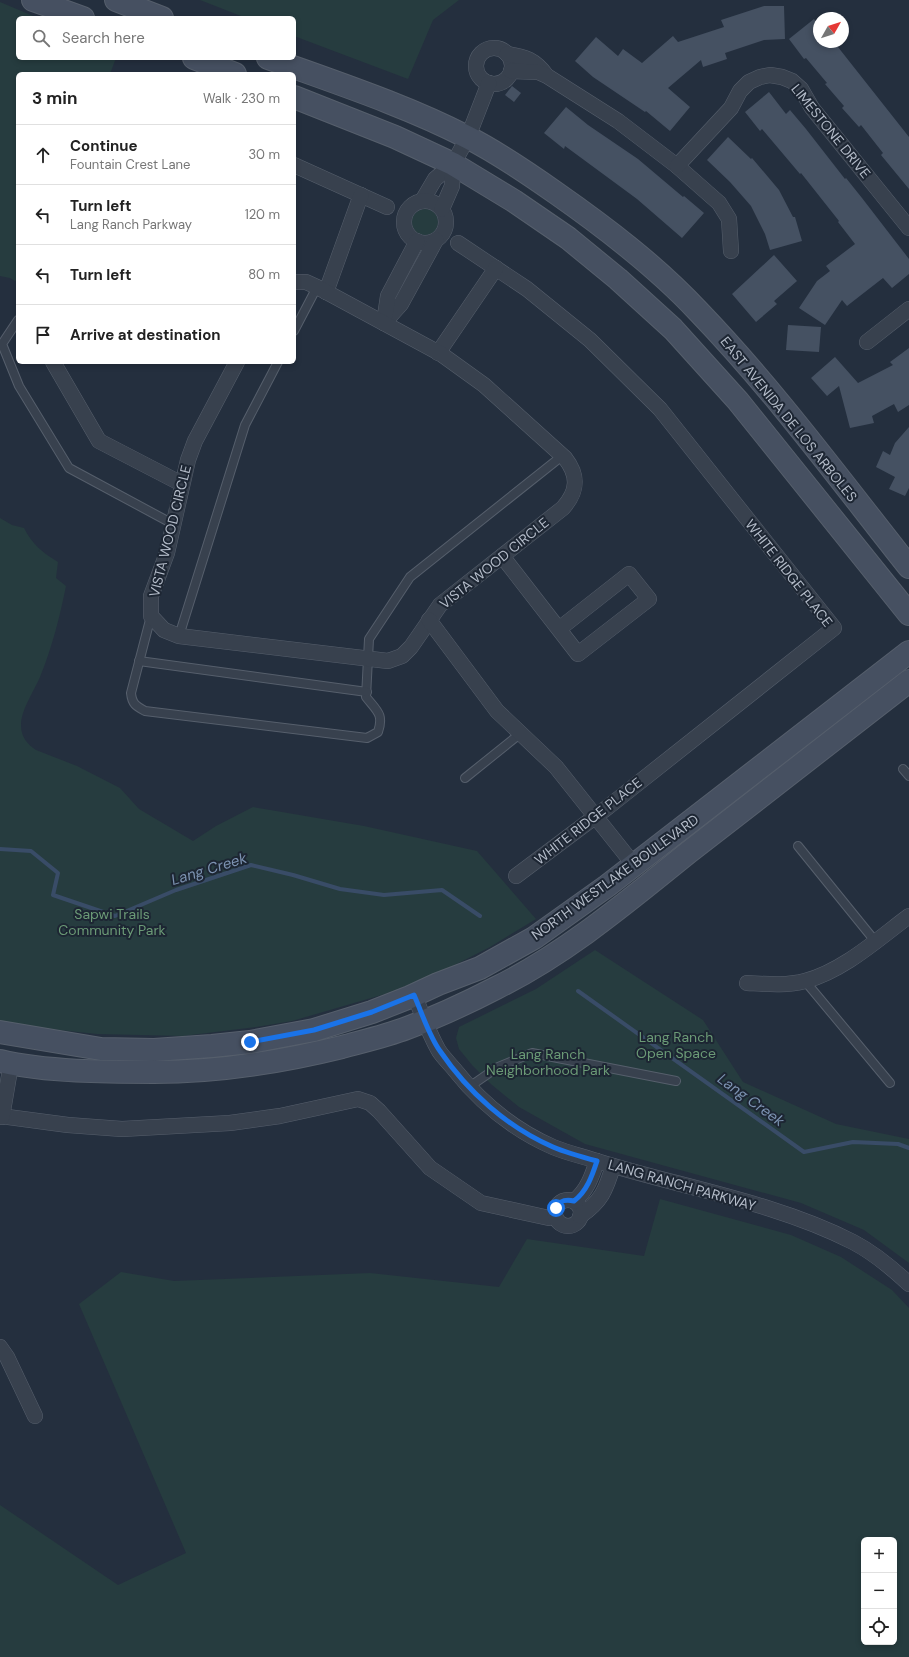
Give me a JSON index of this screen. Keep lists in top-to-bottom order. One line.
{"streets":{"main road":["EAST AVENIDA DE LOS ARBOLES","NORTH WESTLAKE BOULEVARD"],"street":["LIMESTONE DRIVE","VISTA WOOD CIRCLE","WHITE RIDGE PLACE","LANG RANCH PARKWAY"]},"crossings":[["NORTH WESTLAKE BOULEVARD","LANG RANCH PARKWAY"]],"water":["Lang Creek"],"parks":["Sapwi Trails Community Park","Lang Ranch Open Space","Lang Ranch Neighborhood Park"],"north":"top right","page":{"search":"Search here","heading":["3 min","Walk · 230 m"],"list":[["Continue","Fountain Crest Lane","30 m"],["Turn left","Lang Ranch Parkway","120 m"],["Turn left","80 m"],"Arrive at destination"],"map_buttons":["+","−"]}}
